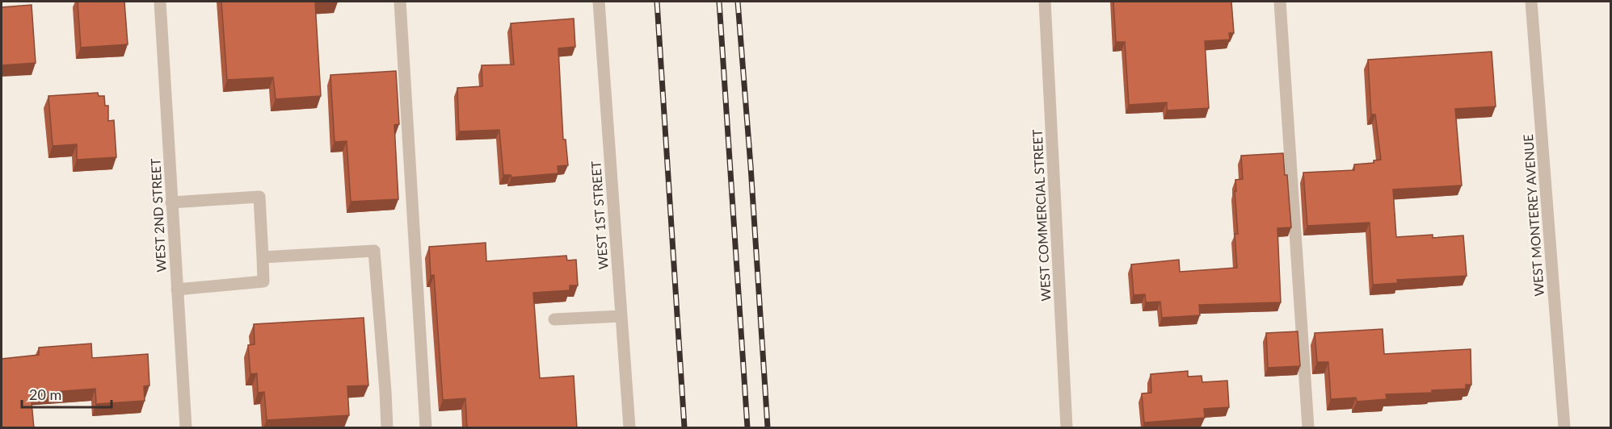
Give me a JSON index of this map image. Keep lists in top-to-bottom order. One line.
{"streets":{"street":["WEST 2ND STREET","WEST 1ST STREET","WEST COMMERCIAL STREET","WEST MONTEREY AVENUE"]},"scale_bar":"20 m"}
